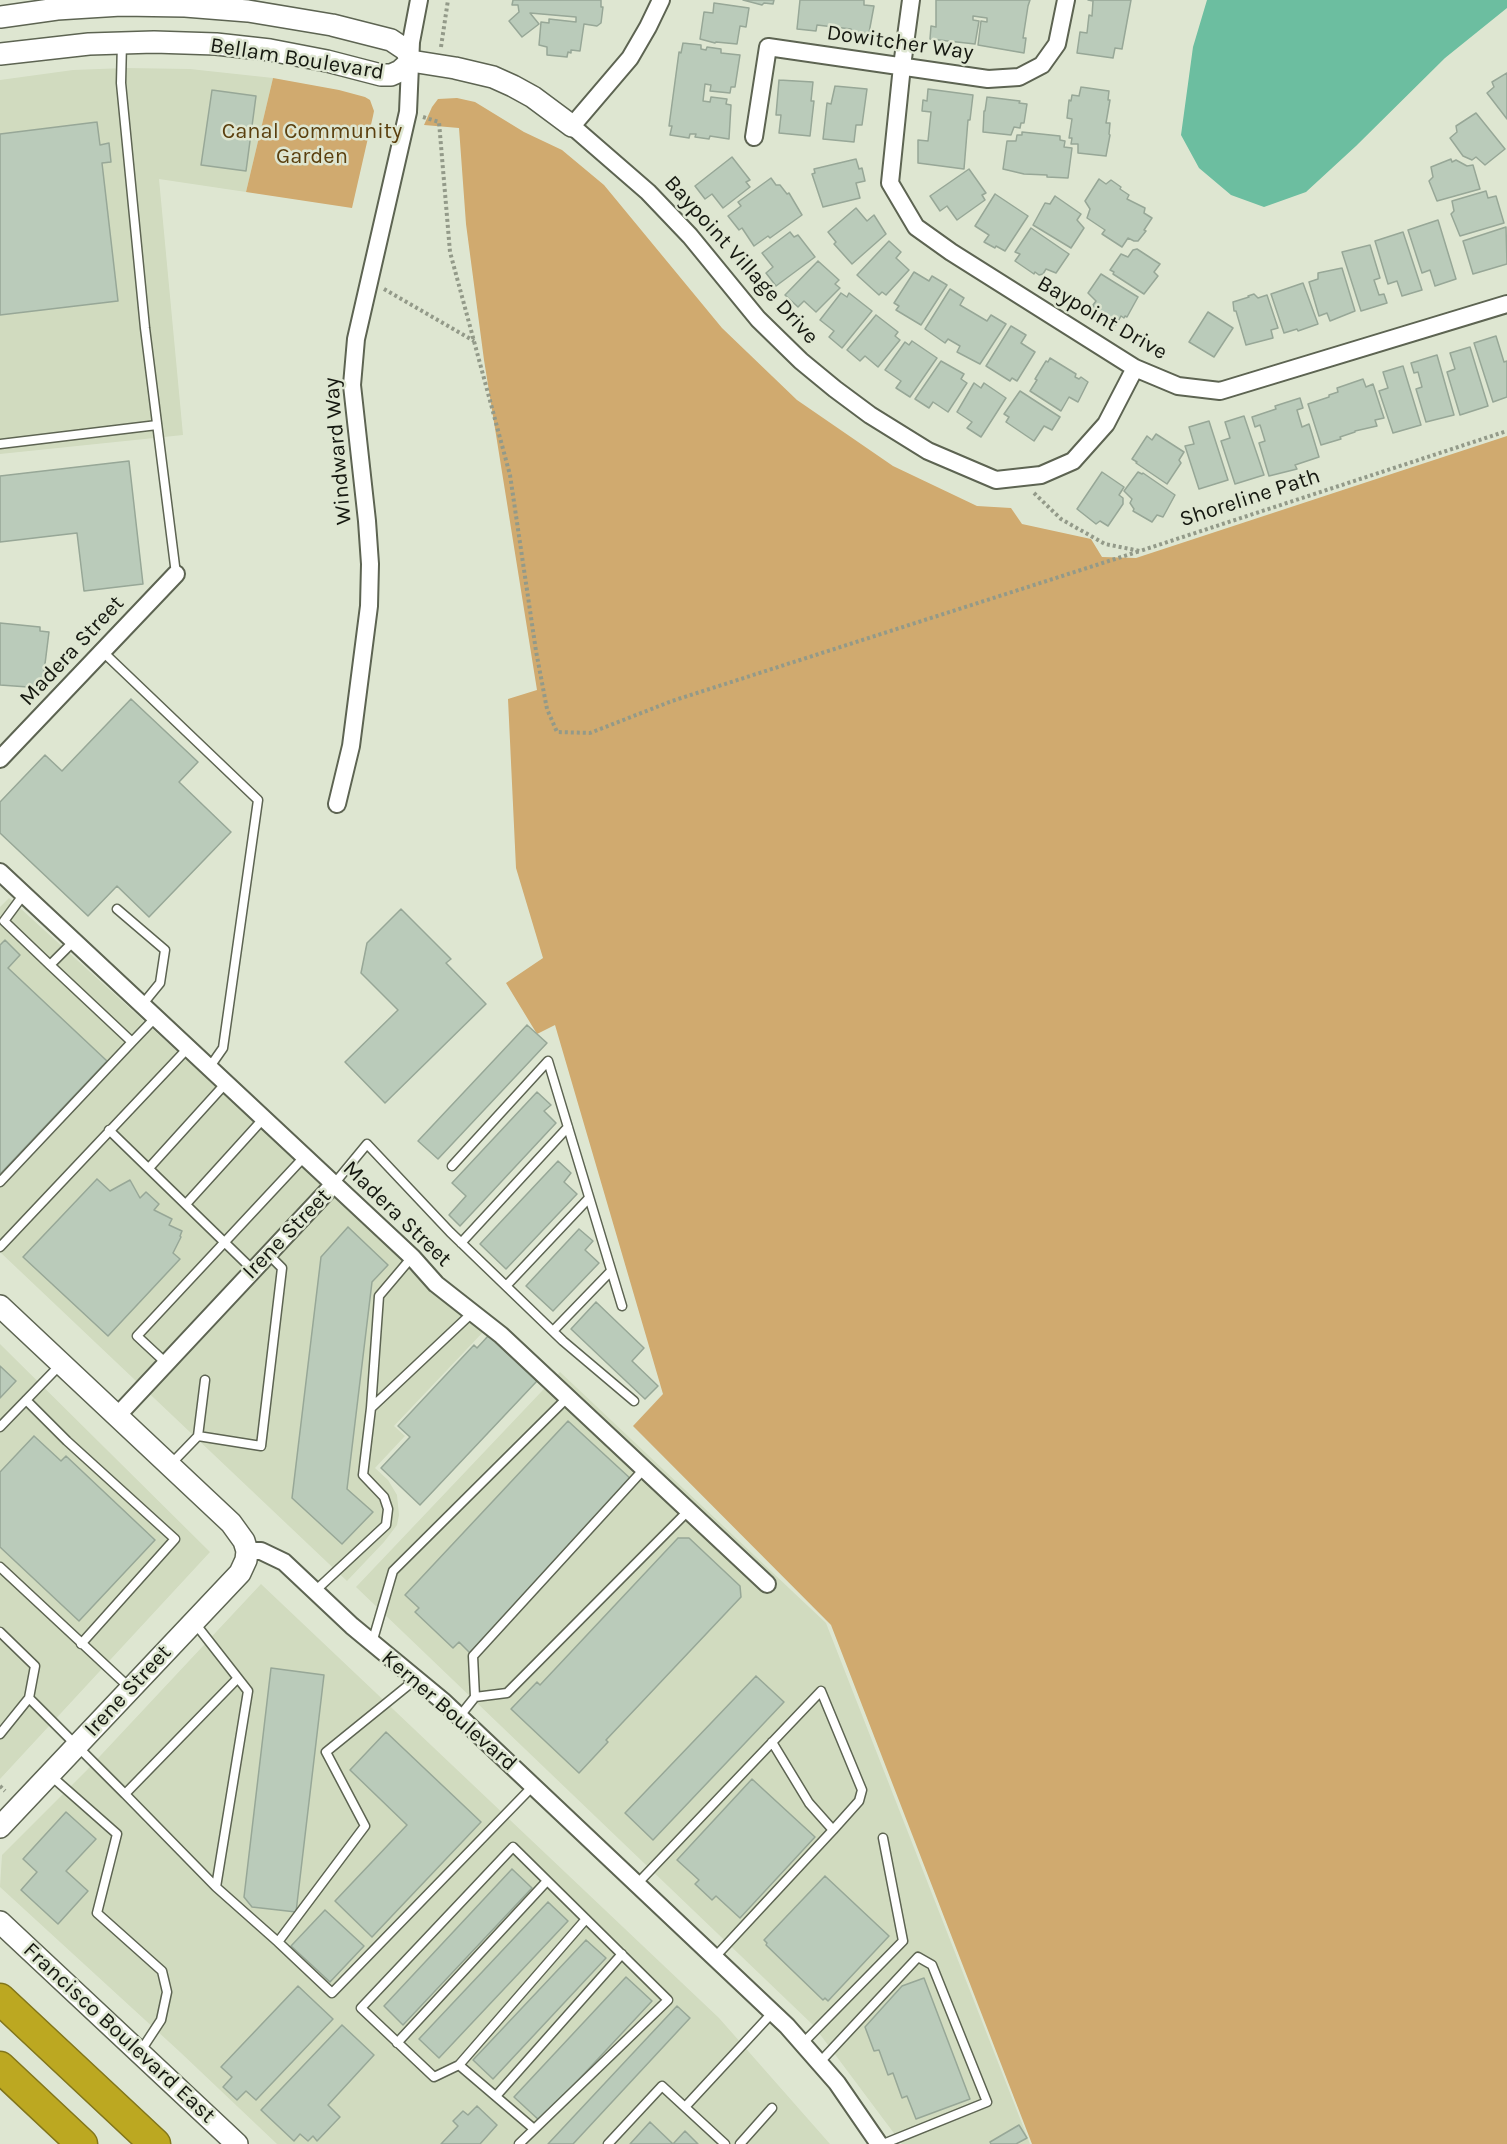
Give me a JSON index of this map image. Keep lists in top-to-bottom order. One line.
{"streets":{"street":["Dowitcher Way","Bellam Boulevard","Baypoint Village Drive","Baypoint Drive","Windward Way","Madera Street","Irene Street","Kerner Boulevard","Francisco Boulevard East"],"path":["Shoreline Path"]},"crossings":[["Dowitcher Way","Baypoint Drive"],["Bellam Boulevard","Baypoint Village Drive"],["Bellam Boulevard","Windward Way"],["Baypoint Village Drive","Baypoint Drive"],["Baypoint Village Drive","Shoreline Path"],["Madera Street","Irene Street"],["Irene Street","Kerner Boulevard"]],"parks":["Canal Community Garden"]}
